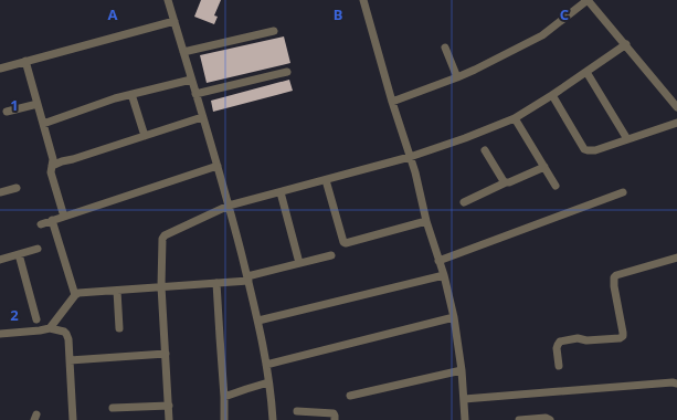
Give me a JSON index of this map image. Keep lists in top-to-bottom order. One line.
{"grid":{"columns":["A","B","C"],"rows":["1","2"]}}
